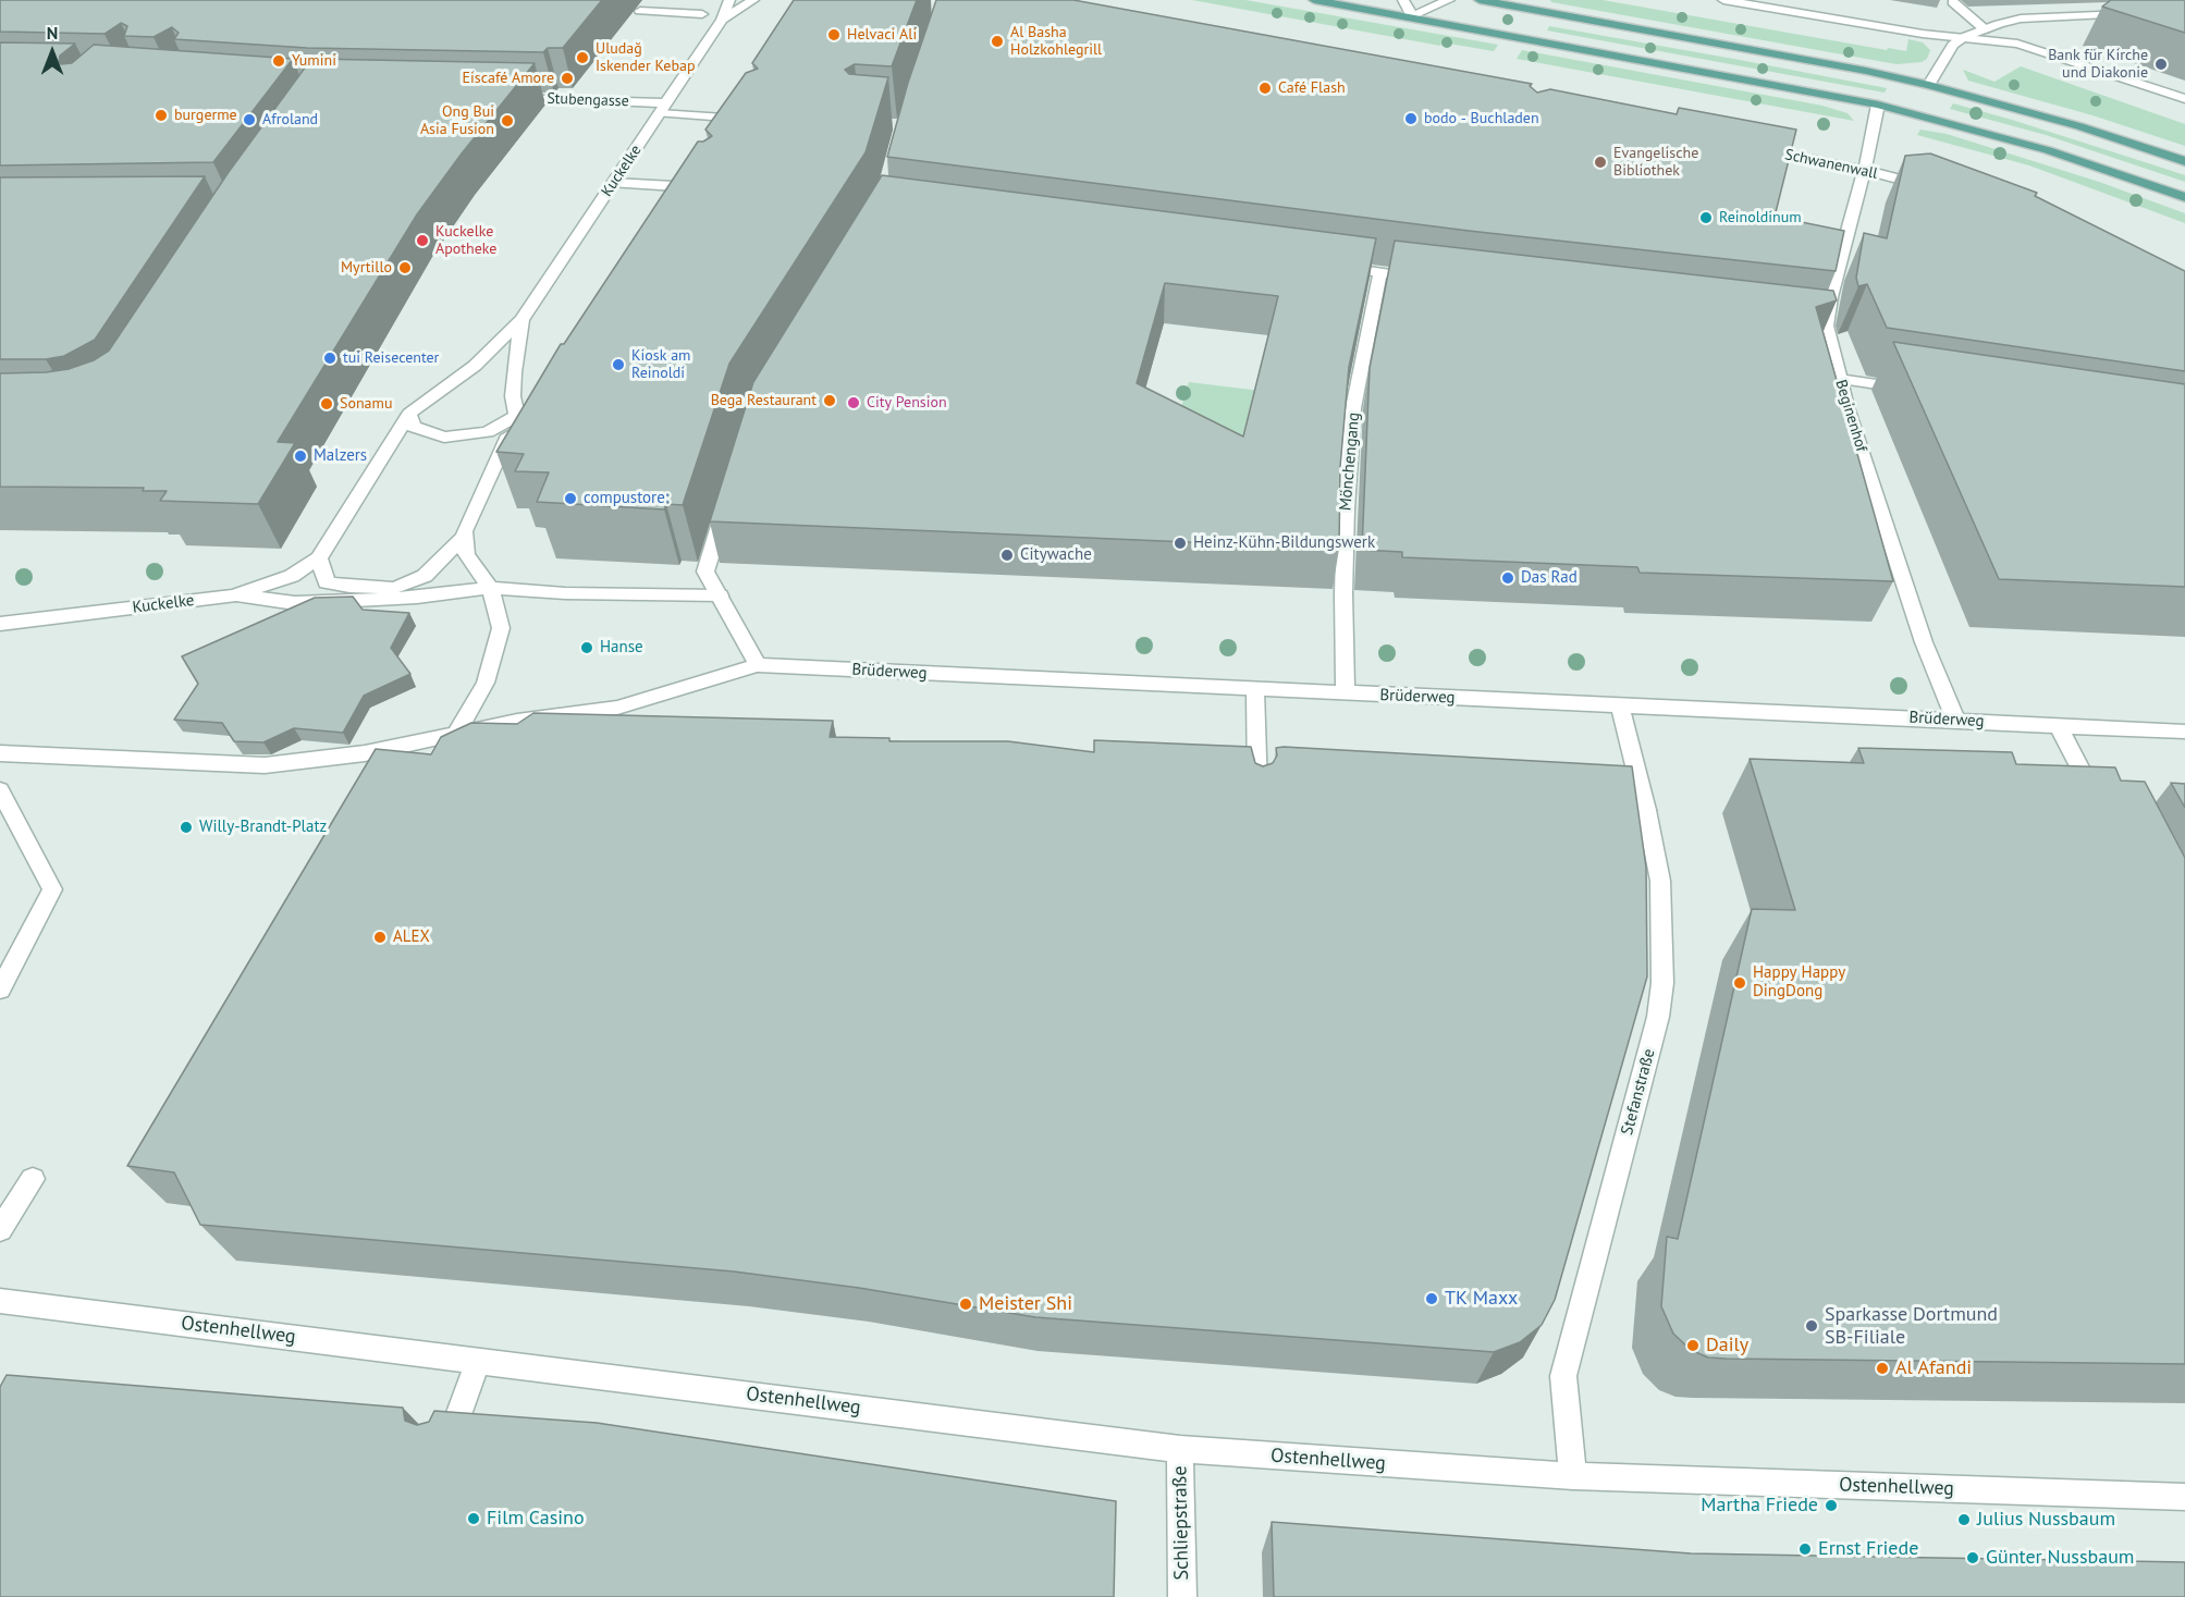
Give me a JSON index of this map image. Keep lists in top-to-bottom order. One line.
{"streets":{"street":["Stubengasse","Schwanenwall","Kuckelke","Beginenhof","Mönchengang","Brüderweg","Stefanstraße","Ostenhellweg","Schliepstraße"]},"crossings":[["Stubengasse","Kuckelke"],["Schwanenwall","Beginenhof"],["Beginenhof","Brüderweg"],["Mönchengang","Brüderweg"],["Brüderweg","Stefanstraße"],["Stefanstraße","Ostenhellweg"],["Ostenhellweg","Schliepstraße"]],"places":["Helvaci Ali","Al Basha Holzkohlegrill","Uludağ Iskender Kebap","Yumini","Bank für Kirche und Diakonie","Eiscafé Amore","Café Flash","burgerme","bodo - Buchladen","Afroland","Ong Bui Asia Fusion","Evangelische Bibliothek","Reinoldinum","Kuckelke Apotheke","Myrtillo","tui Reisecenter","Kiosk am Reinoldi","Bega Restaurant","City Pension","Sonamu","Malzers","compustore:","Heinz-Kühn-Bildungswerk","Citywache","Das Rad","Hanse","Willy-Brandt-Platz","ALEX","Happy Happy DingDong","TK Maxx","Meister Shi","Sparkasse Dortmund SB-Filiale","Daily","Al Afandi","Martha Friede","Film Casino","Julius Nussbaum","Ernst Friede","Günter Nussbaum"],"north":"top"}
